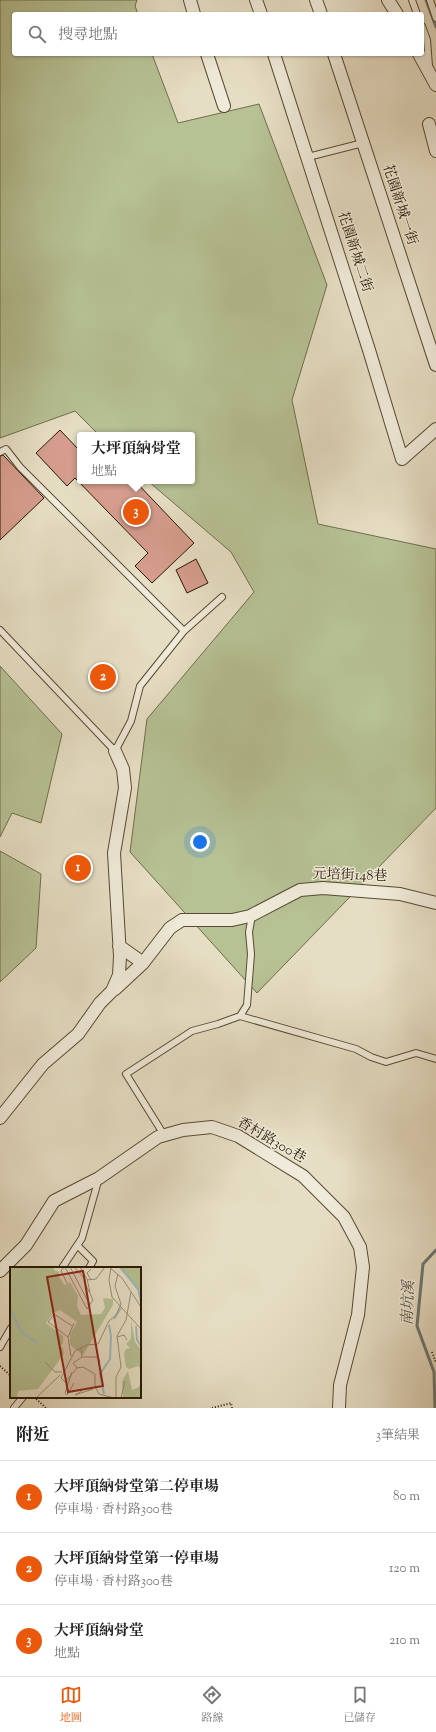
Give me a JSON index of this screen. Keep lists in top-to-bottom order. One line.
{"streets":{"street":["花園新城一街","花園新城二街","元培街148巷","香村路300巷"]},"water":["南坑溪"],"page":{"search":"搜尋地點","popup":["大坪頂納骨堂","地點"],"pins":["3","2","1"],"heading":["附近","3筆結果"],"list":[{"mark":"1","name":"大坪頂納骨堂第二停車場","note":"停車場 · 香村路300巷","value":"80 m"},{"mark":"2","name":"大坪頂納骨堂第一停車場","note":"停車場 · 香村路300巷","value":"120 m"},{"mark":"3","name":"大坪頂納骨堂","note":"地點","value":"210 m"}],"nav":["地圖","路線","已儲存"]}}
